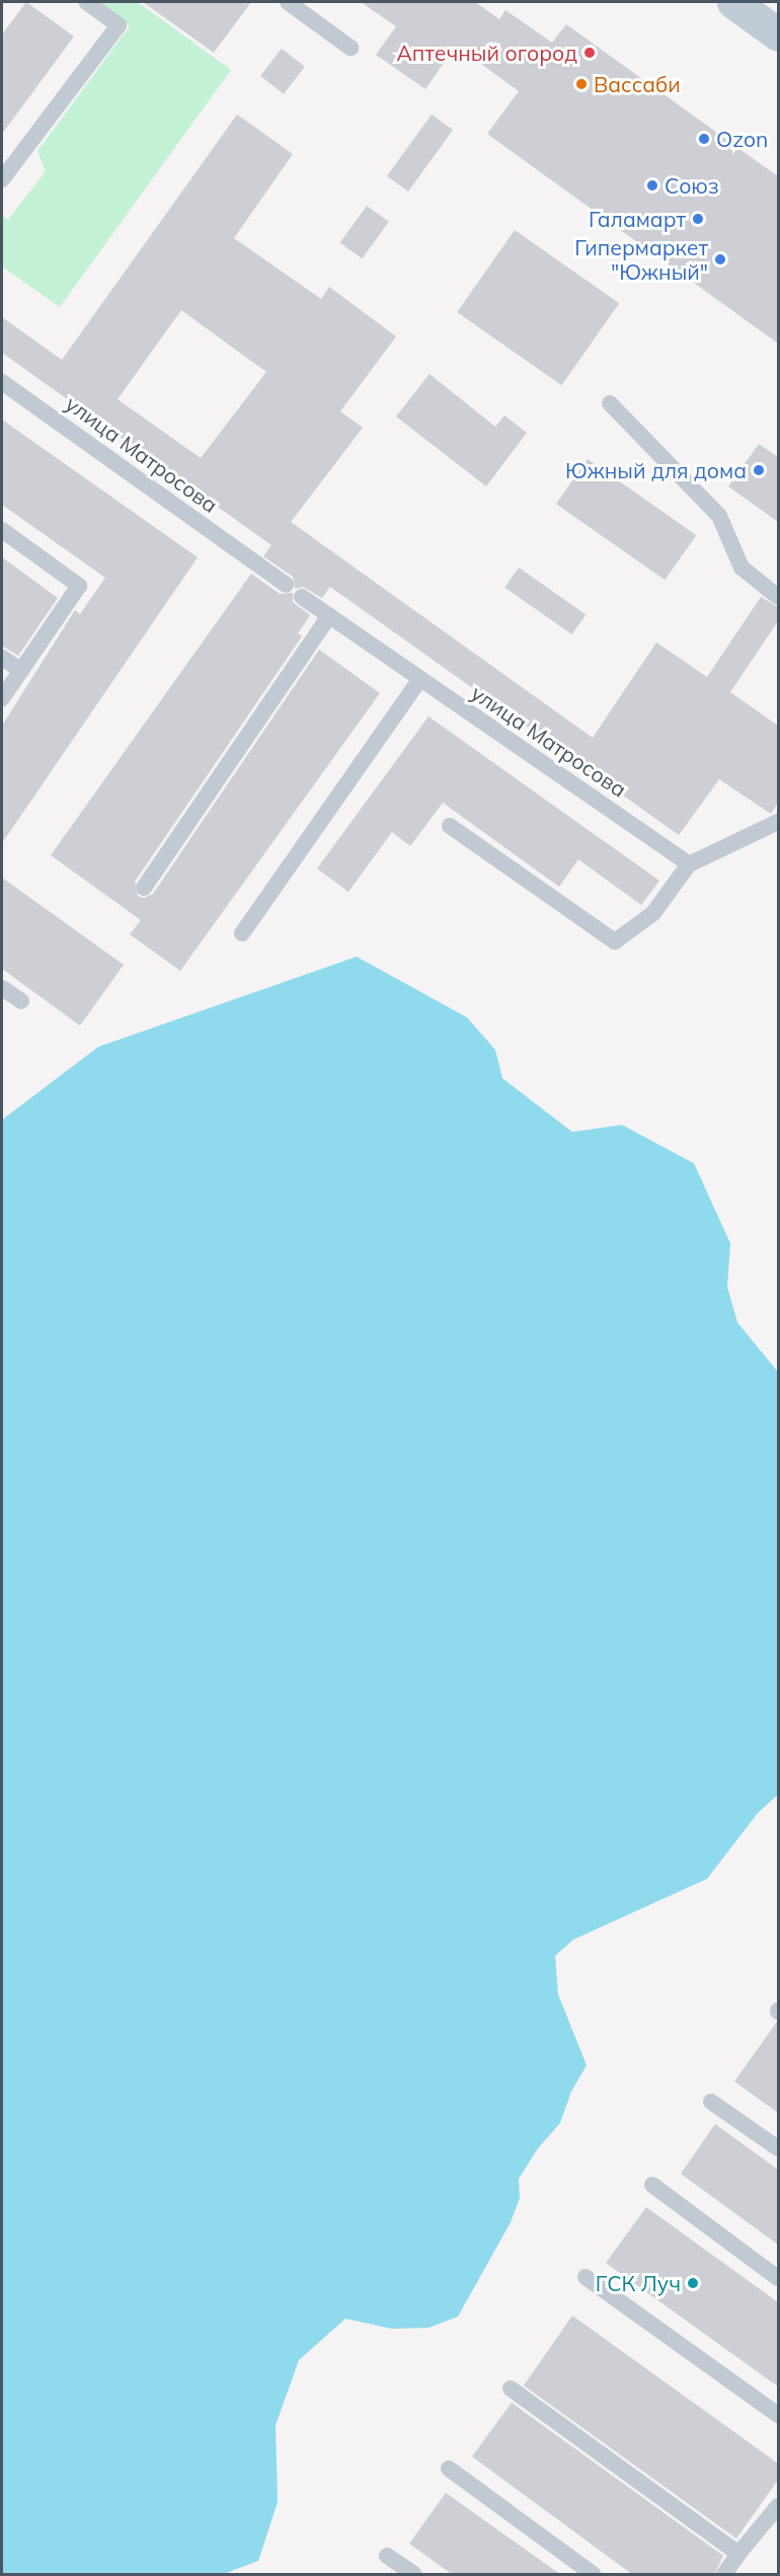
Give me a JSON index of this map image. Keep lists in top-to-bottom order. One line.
{"streets":{"lane":["улица Матросова"]},"places":["Аптечный огород","Вассаби","Ozon","Союз","Галамарт","Гипермаркет \"Южный\"","Южный для дома","ГСК Луч"]}
